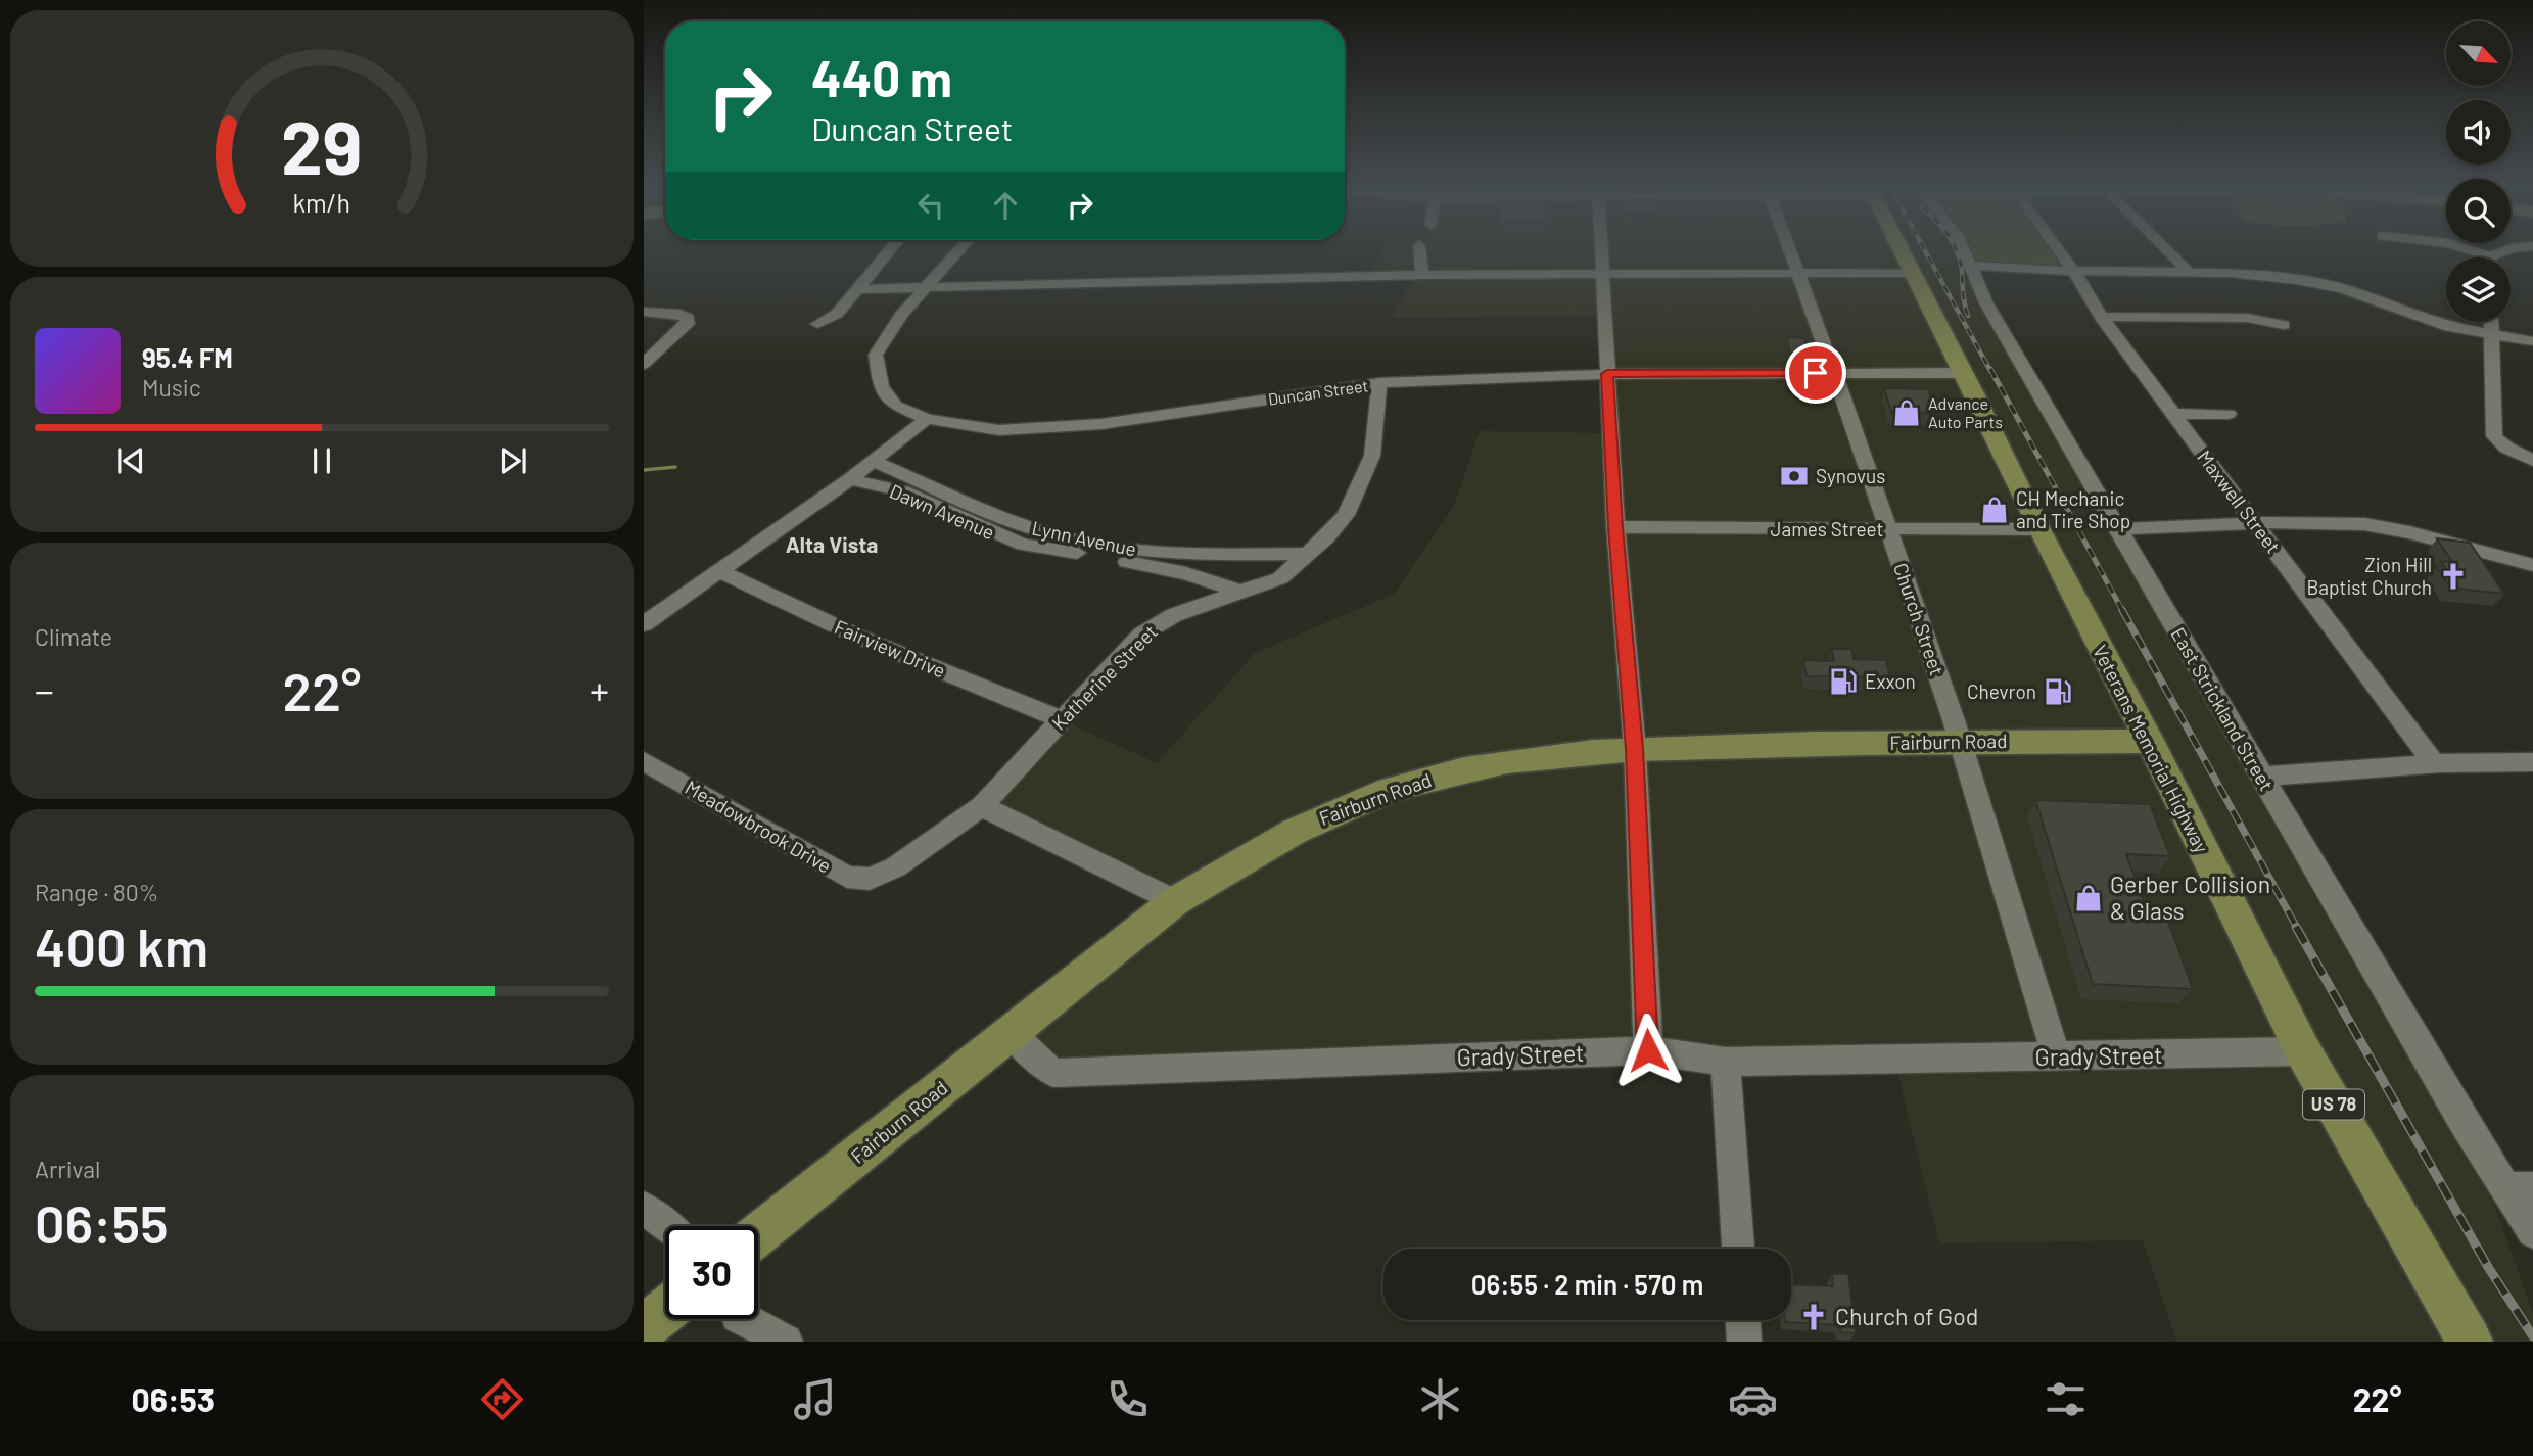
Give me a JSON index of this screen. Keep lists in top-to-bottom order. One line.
{"streets":{"main road":["Fairburn Road","Veterans Memorial Highway","US 78"],"street":["Duncan Street","Maxwell Street","Dawn Avenue","James Street","Lynn Avenue","Church Street","Fairview Drive","Katherine Street","East Strickland Street","Meadowbrook Drive","Grady Street"]},"crossings":[["Duncan Street","Church Street"],["Duncan Street","Katherine Street"],["Duncan Street","Veterans Memorial Highway"],["Dawn Avenue","Katherine Street"],["James Street","Church Street"],["James Street","Veterans Memorial Highway"],["Lynn Avenue","Katherine Street"],["Church Street","Fairburn Road"],["Church Street","Grady Street"],["Fairview Drive","Katherine Street"],["Katherine Street","Meadowbrook Drive"],["Fairburn Road","Veterans Memorial Highway"],["Fairburn Road","Grady Street"],["Veterans Memorial Highway","Grady Street"]],"districts":["Alta Vista"],"places":{"shop":["Advance Auto Parts","CH Mechanic and Tire Shop","Gerber Collision & Glass"],"bank":["Synovus"],"church":["Zion Hill Baptist Church","Church of God"],"fuel station":["Exxon","Chevron"]},"north":"bottom right","page":{"turn":["440 m","Duncan Street"],"song":["95.4 FM","Music"],"tile":["Climate",["Range · 80%","400 km"],["Arrival","06:55"]],"heat":["−","22°","+"],"limit":"30","trip":"06:55 · 2 min · 570 m","tabs":["06:53","22°"],"gauge":["29","km/h"]}}
